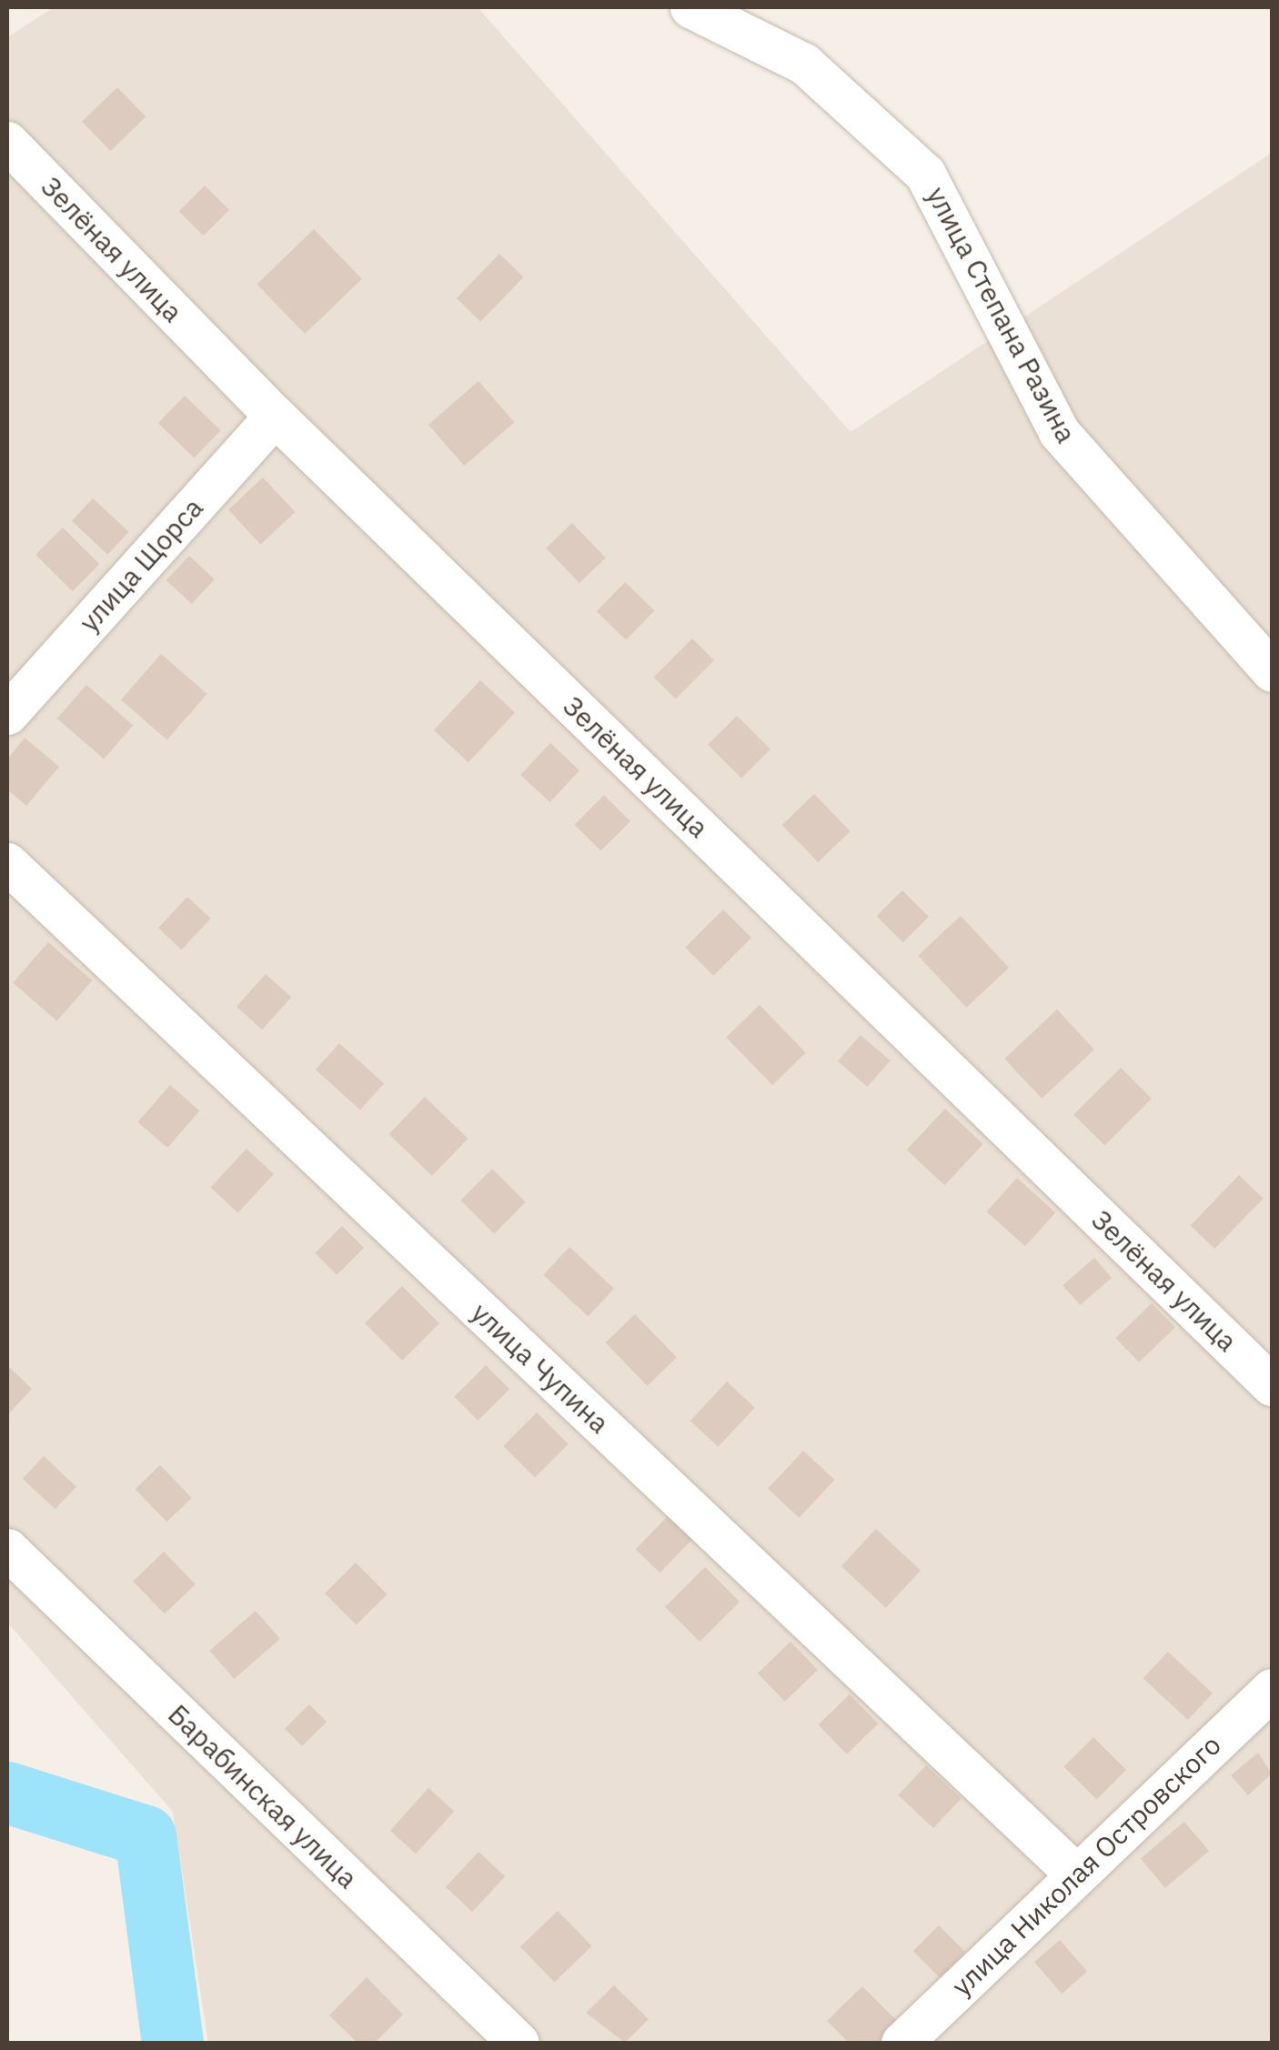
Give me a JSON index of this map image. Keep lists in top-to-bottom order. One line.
{"streets":{"street":["Зелёная улица","улица Степана Разина","улица Щорса","улица Чупина","Барабинская улица","улица Николая Островского"]},"crossings":[["Зелёная улица","улица Щорса"],["улица Чупина","улица Николая Островского"]]}
